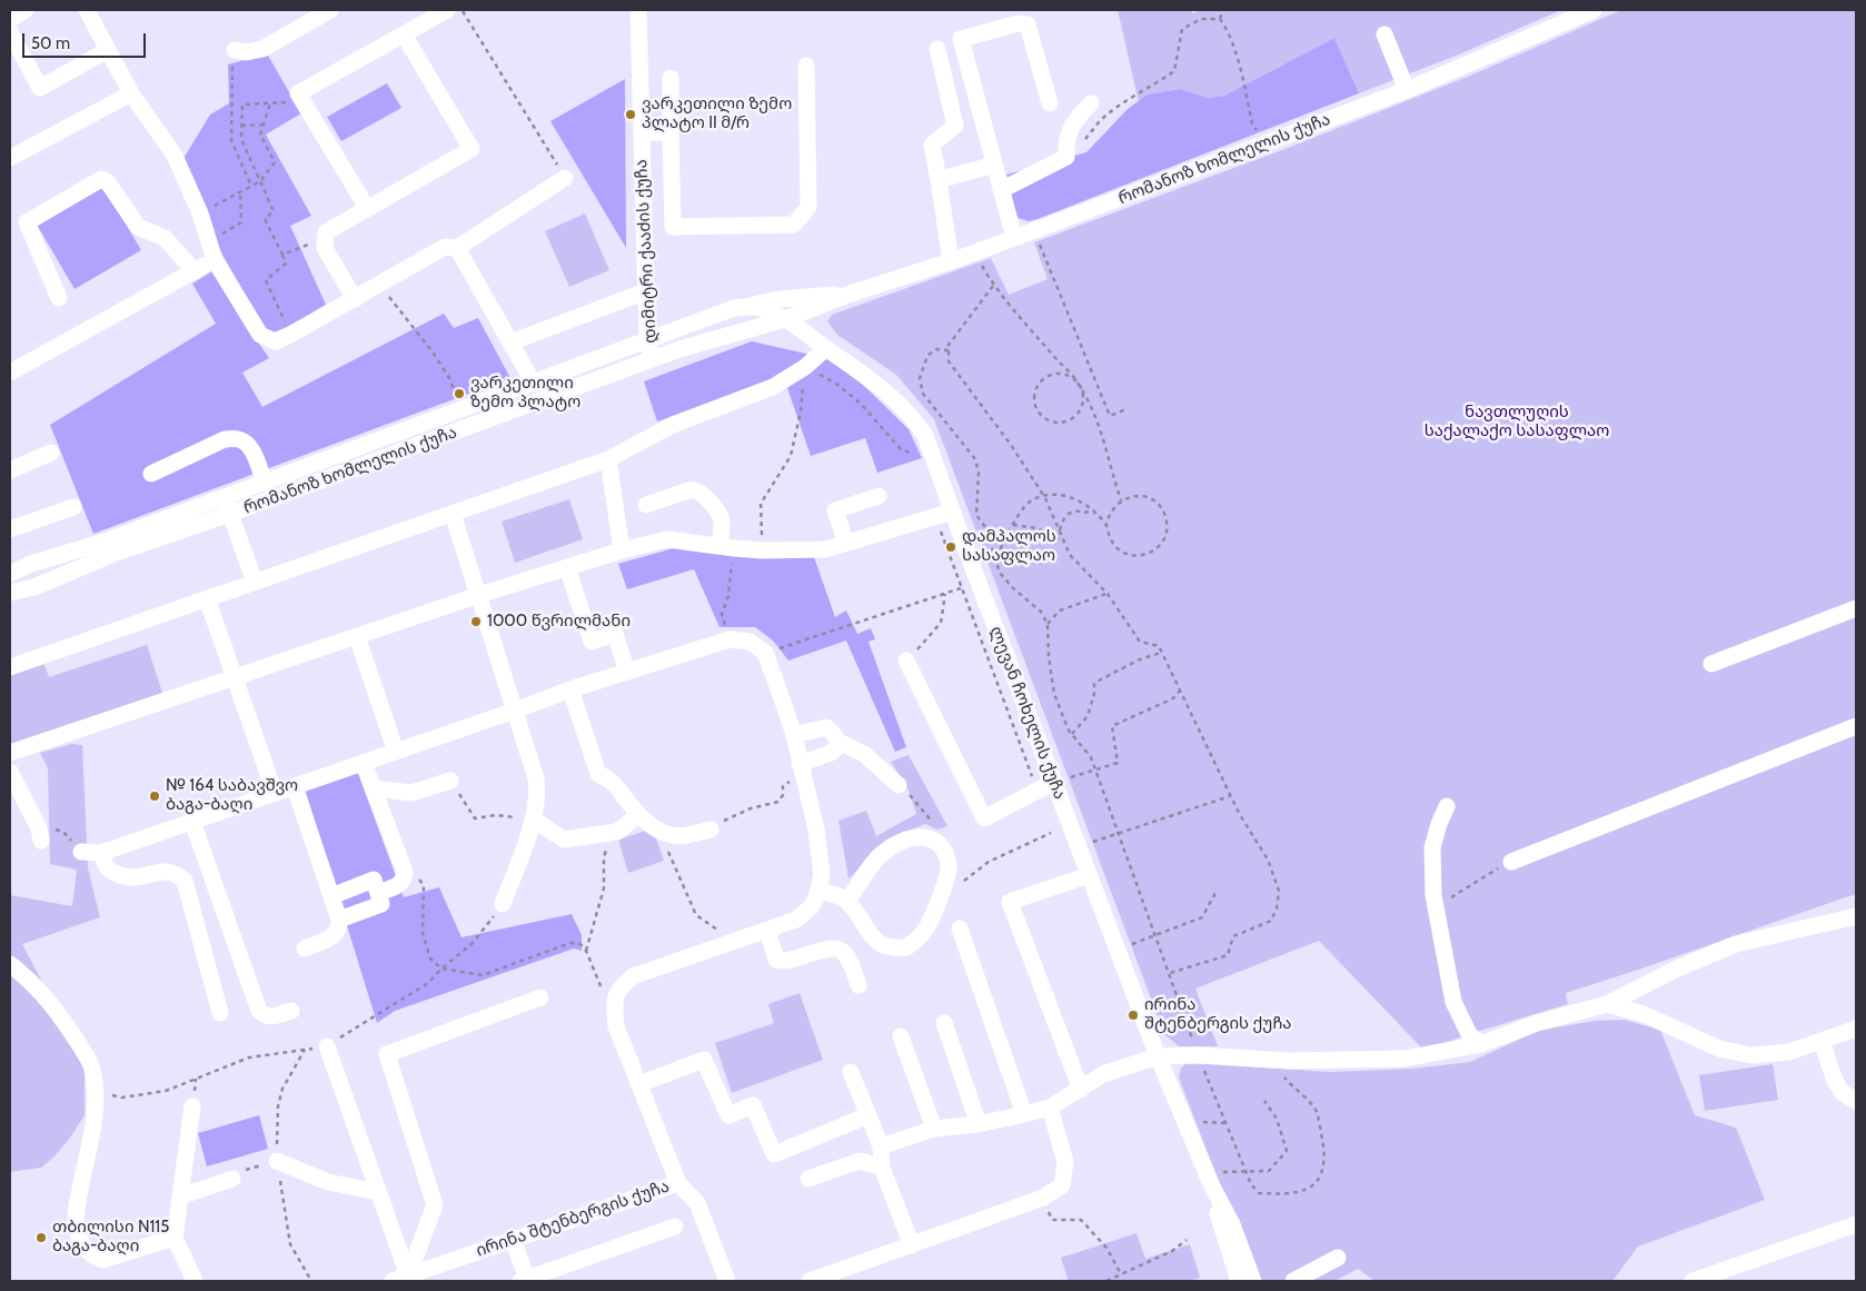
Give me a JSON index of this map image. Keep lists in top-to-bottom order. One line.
{"streets":{"street":["რომანოზ ხომლელის ქუჩა","დიმიტრი ქააძის ქუჩა","ლევან ჩოხელის ქუჩა","ირინა შტენბერგის ქუჩა"]},"crossings":[["რომანოზ ხომლელის ქუჩა","დიმიტრი ქააძის ქუჩა"],["რომანოზ ხომლელის ქუჩა","ლევან ჩოხელის ქუჩა"]],"parks":["ნავთლუღის საქალაქო სასაფლაო"],"places":["ვარკეთილი ზემო პლატო II მ/რ","ვარკეთილი ზემო პლატო","დამპალოს სასაფლაო","1000 წვრილმანი","№ 164 საბავშვო ბაგა-ბაღი","ირინა შტენბერგის ქუჩა","თბილისი N115 ბაგა-ბაღი"],"scale_bar":"50 m"}
